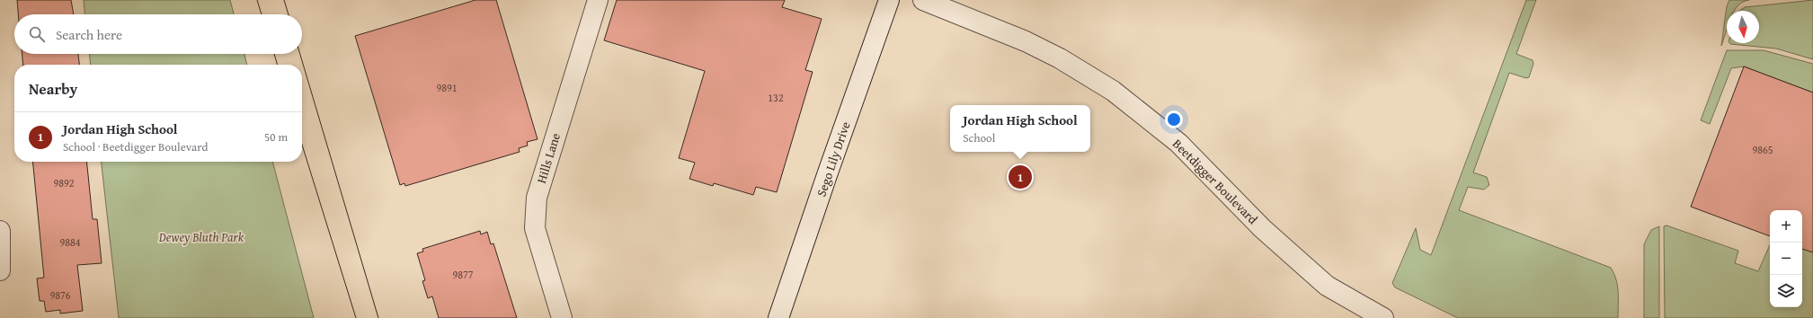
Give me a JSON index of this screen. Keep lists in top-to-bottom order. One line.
{"streets":{"street":["Hills Lane","Sego Lily Drive","Beetdigger Boulevard"]},"parks":["Dewey Bluth Park"],"house_numbers":["9891","132","9865","9892","9884","9877","9876"],"north":"bottom","page":{"search":"Search here","heading":"Nearby","popup":["Jordan High School","School"],"list":[{"mark":"1","name":"Jordan High School","note":"School · Beetdigger Boulevard","value":"50 m"}],"pins":"1","map_buttons":["+","−"]}}
